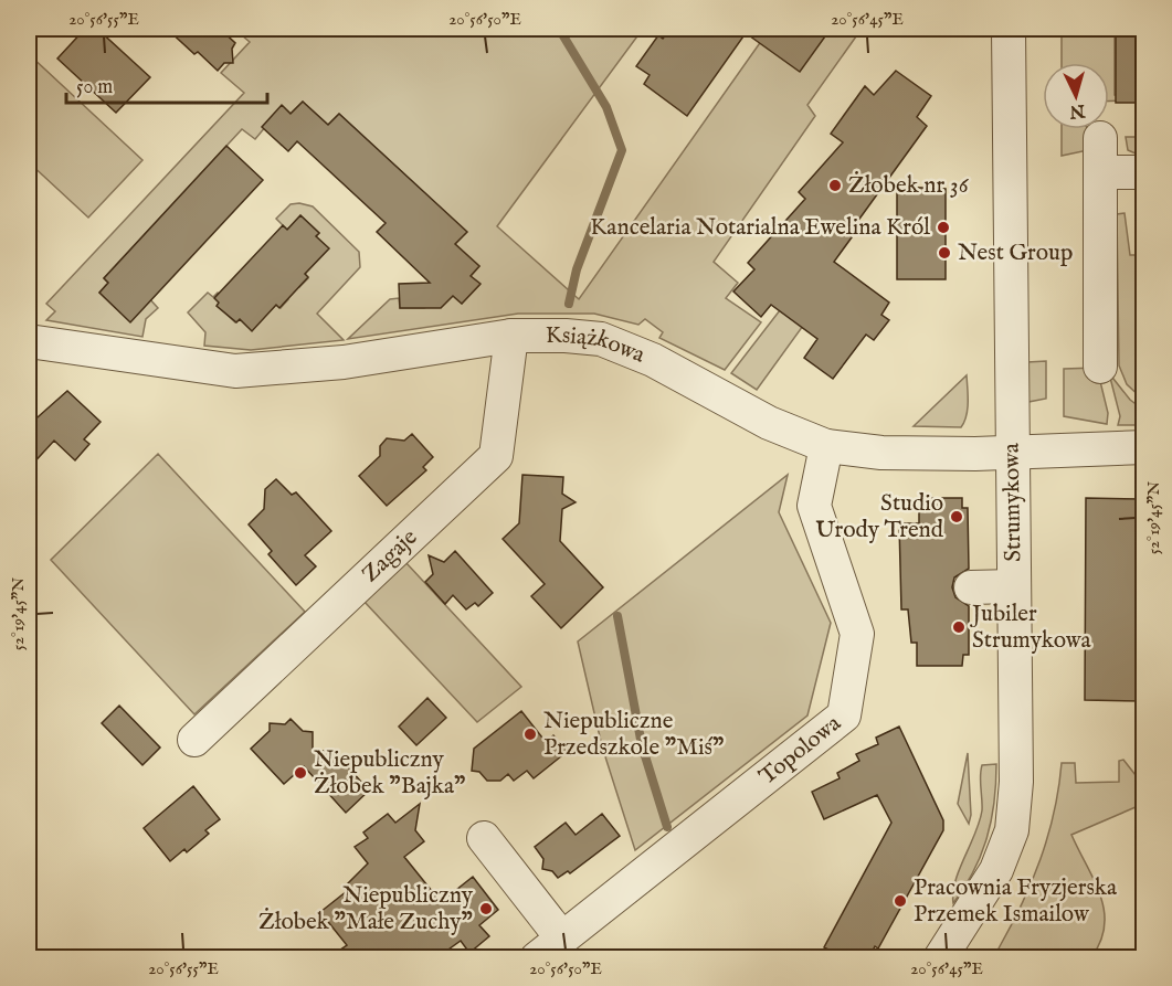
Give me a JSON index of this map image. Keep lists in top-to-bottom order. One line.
{"streets":{"street":["Książkowa","Strumykowa","Zagaje","Topolowa"]},"crossings":[["Książkowa","Strumykowa"],["Książkowa","Zagaje"],["Książkowa","Topolowa"]],"places":["Żłobek nr 36","Kancelaria Notarialna Ewelina Król","Nest Group","Studio Urody Trend","Jubiler Strumykowa","Niepubliczne Przedszkole \"Miś\"","Niepubliczny Żłobek \"Bajka\"","Pracownia Fryzjerska Przemek Ismailow","Niepubliczny Żłobek \"Małe Zuchy\""],"scale_bar":"50 m","north":"bottom","coordinates":["20°56'55\"E","20°56'50\"E","20°56'45\"E","52°19'45\"N"]}
